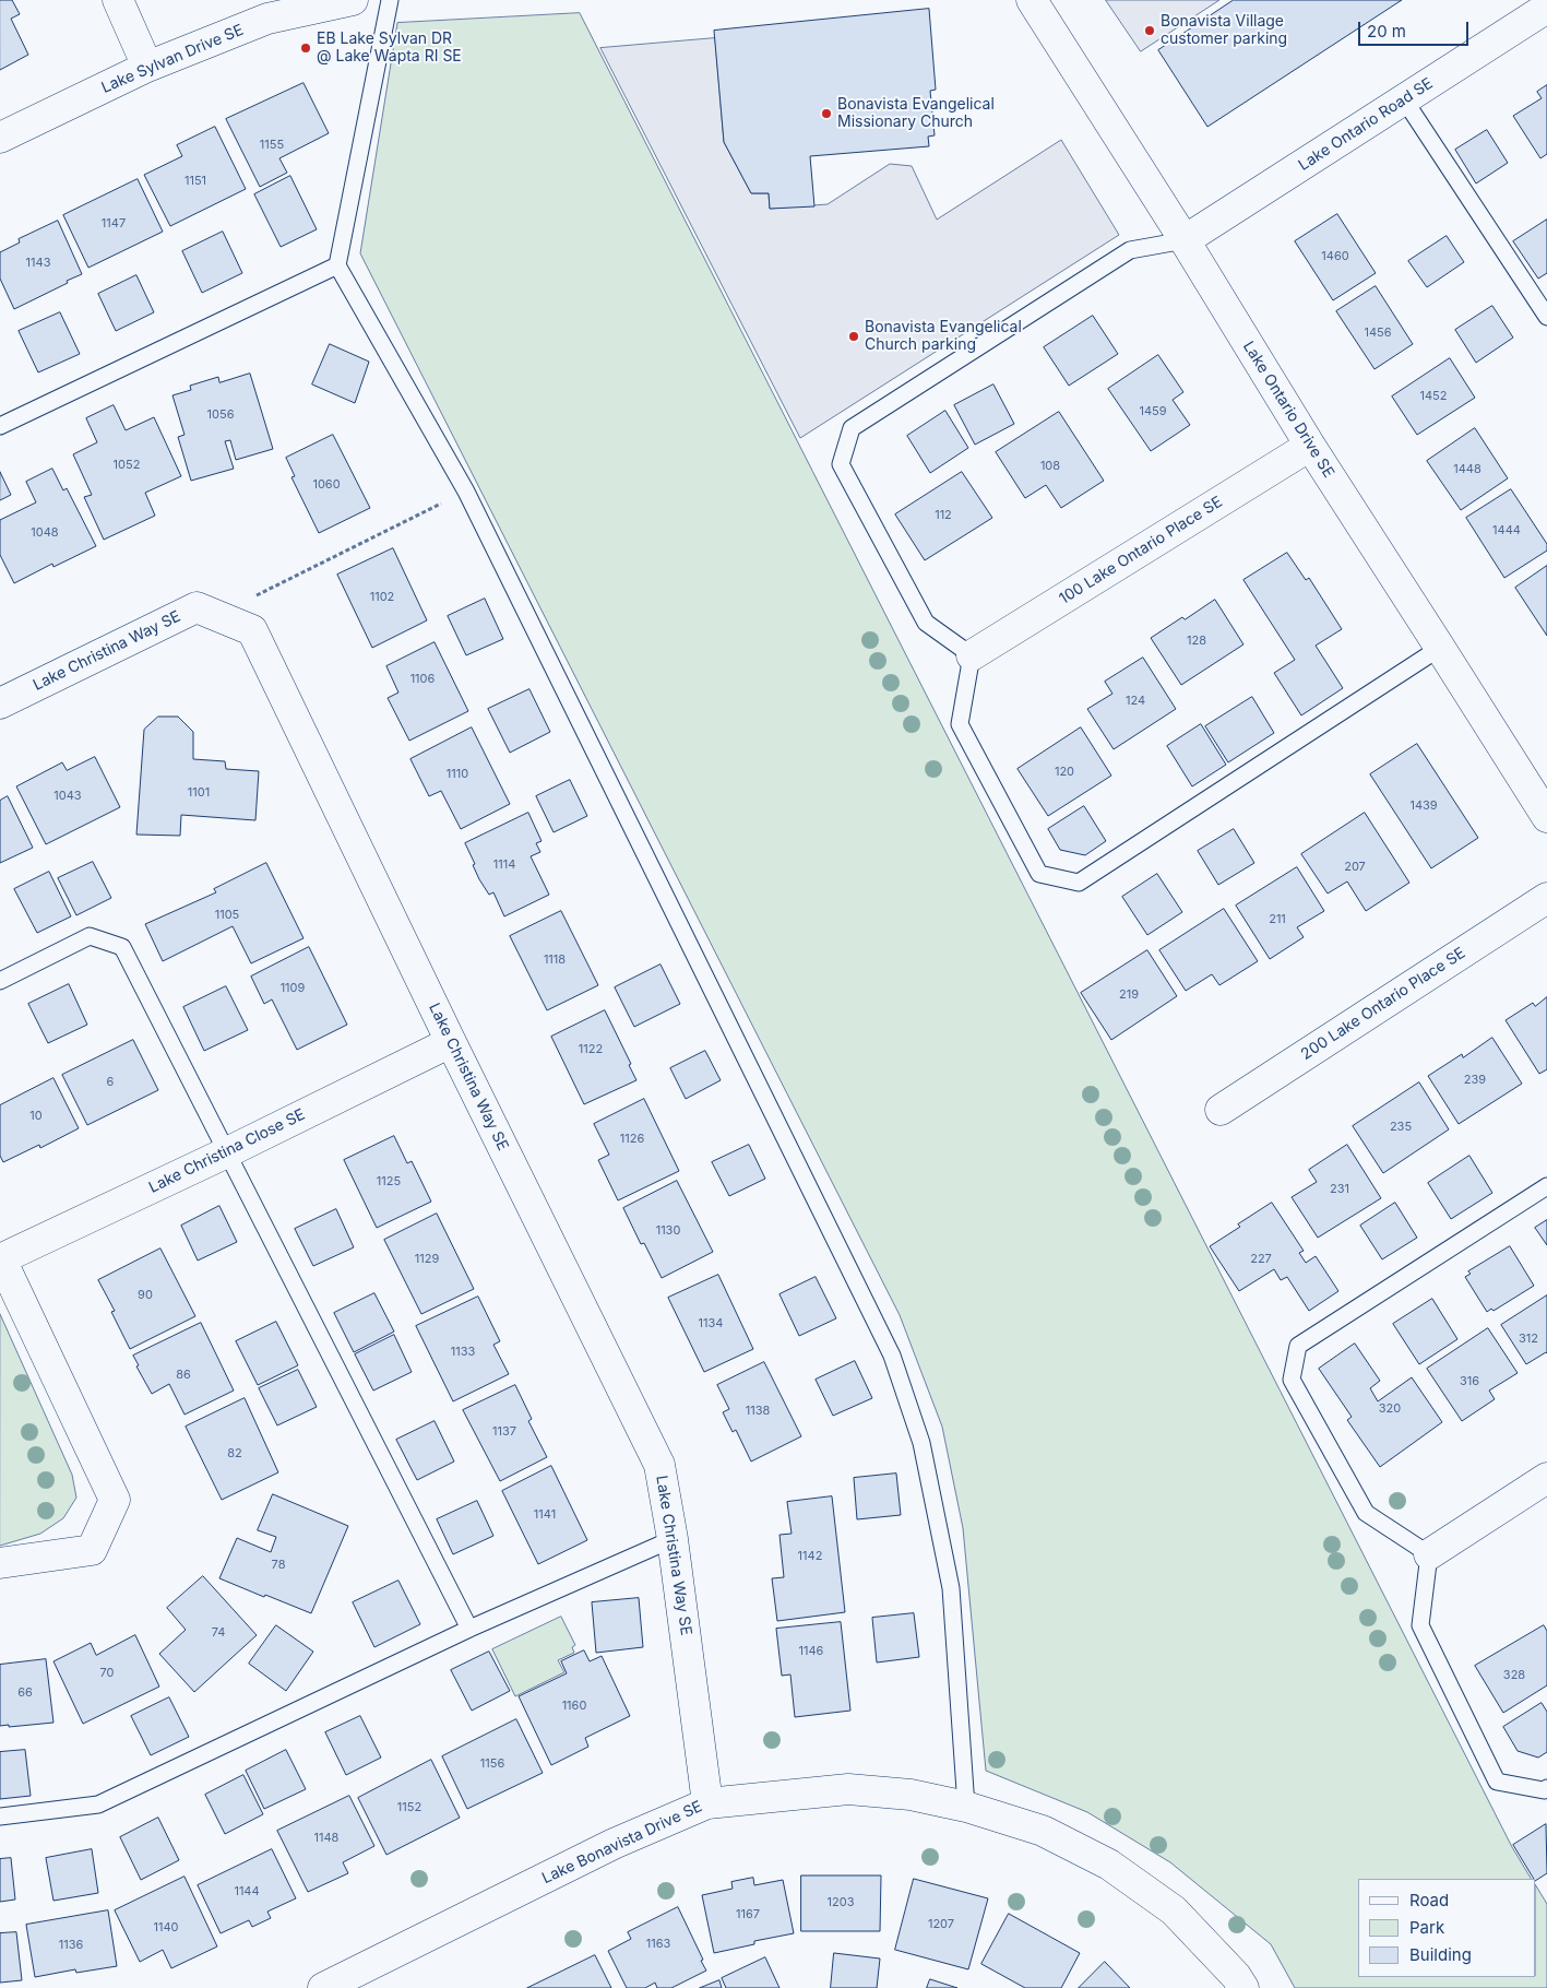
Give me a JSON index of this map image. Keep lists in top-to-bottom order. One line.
{"streets":{"street":["Lake Sylvan Drive SE","Lake Ontario Road SE","Lake Ontario Drive SE","100 Lake Ontario Place SE","Lake Christina Way SE","200 Lake Ontario Place SE","Lake Christina Close SE","Lake Bonavista Drive SE"]},"crossings":[["Lake Ontario Road SE","Lake Ontario Drive SE"],["Lake Ontario Drive SE","100 Lake Ontario Place SE"],["Lake Christina Way SE","Lake Christina Close SE"],["Lake Christina Way SE","Lake Bonavista Drive SE"]],"places":["Bonavista Village customer parking","EB Lake Sylvan DR @ Lake Wapta RI SE","Bonavista Evangelical Missionary Church","Bonavista Evangelical Church parking"],"house_numbers":["1155","1151","1147","1460","1143","1456","1452","1459","1056","1052","108","1448","1060","112","1444","1048","1102","128","1106","124","120","1110","1101","1043","1439","1114","207","1105","211","1118","1109","219","1122","239","6","10","235","1126","1125","231","1130","1129","227","90","1134","312","1133","86","316","320","1138","1137","82","1141","1142","78","74","1146","70","328","66","1160","1156","1152","1148","1144","1203","1167","1207","1140","1163","1136"],"legend":["Road","Park","Building"],"scale_bar":"20 m"}
